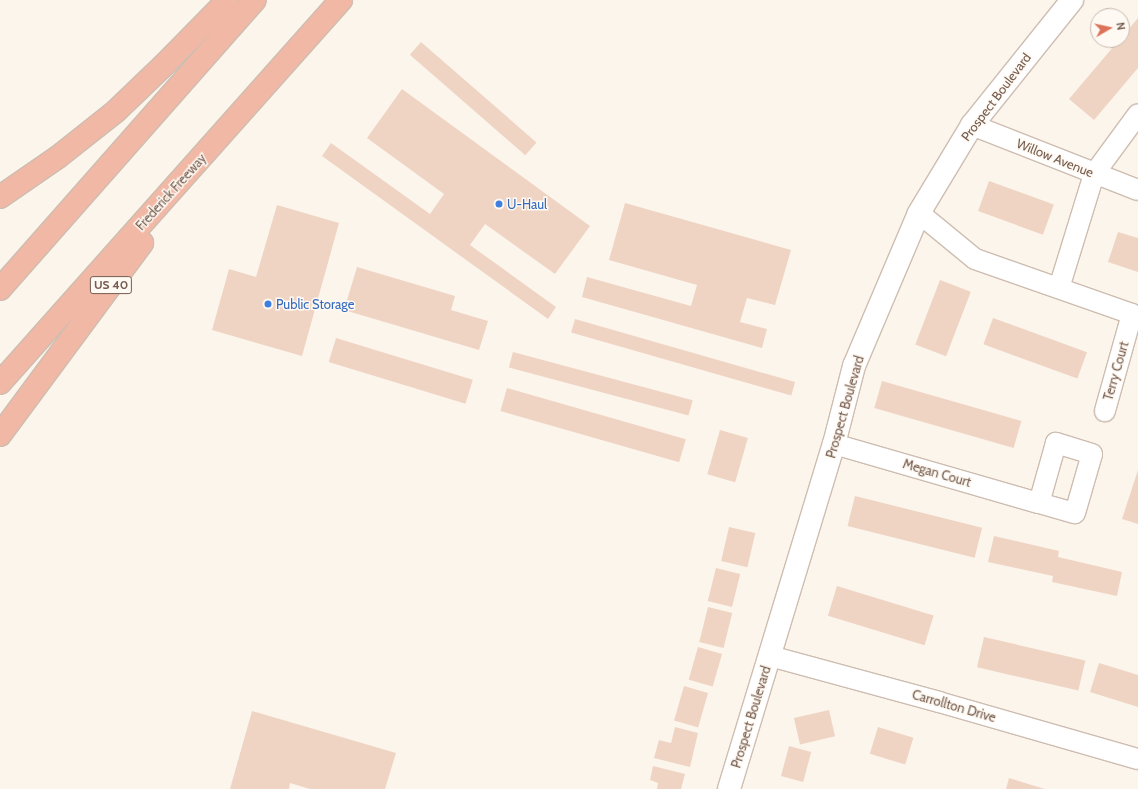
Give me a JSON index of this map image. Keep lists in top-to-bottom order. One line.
{"streets":{"highway":["Frederick Freeway","US 40"],"street":["Prospect Boulevard","Willow Avenue","Terry Court","Megan Court","Carrollton Drive"]},"crossings":[["Prospect Boulevard","Willow Avenue"],["Prospect Boulevard","Terry Court"],["Prospect Boulevard","Megan Court"],["Prospect Boulevard","Carrollton Drive"],["Frederick Freeway","US 40"]],"places":["U-Haul","Public Storage"],"north":"right"}
